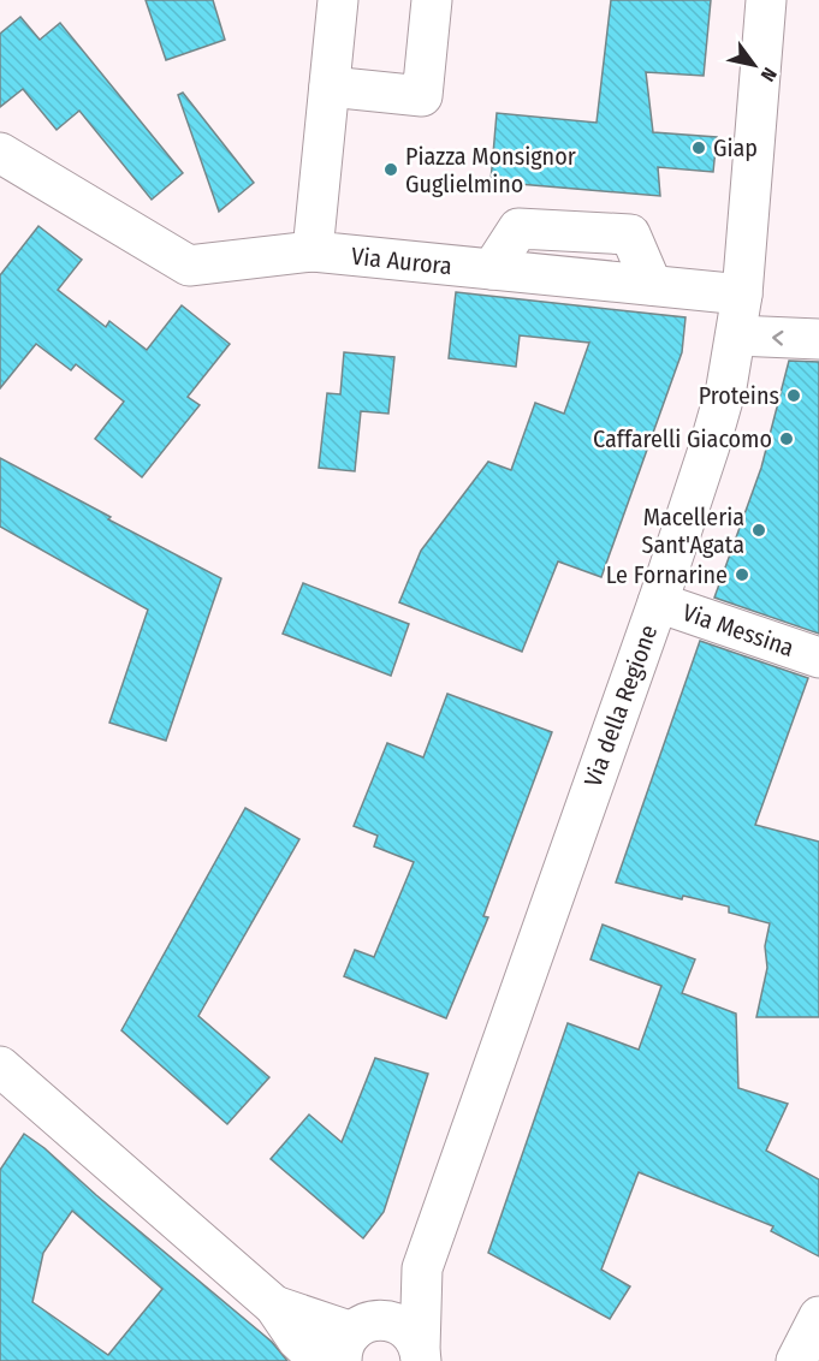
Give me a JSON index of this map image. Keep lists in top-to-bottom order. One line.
{"streets":{"street":["Via Aurora","Via Messina","Via della Regione"]},"crossings":[["Via Aurora","Via della Regione"],["Via Messina","Via della Regione"]],"places":["Giap","Piazza Monsignor Guglielmino","Proteins","Caffarelli Giacomo","Macelleria Sant'Agata","Le Fornarine"],"north":"bottom right"}
